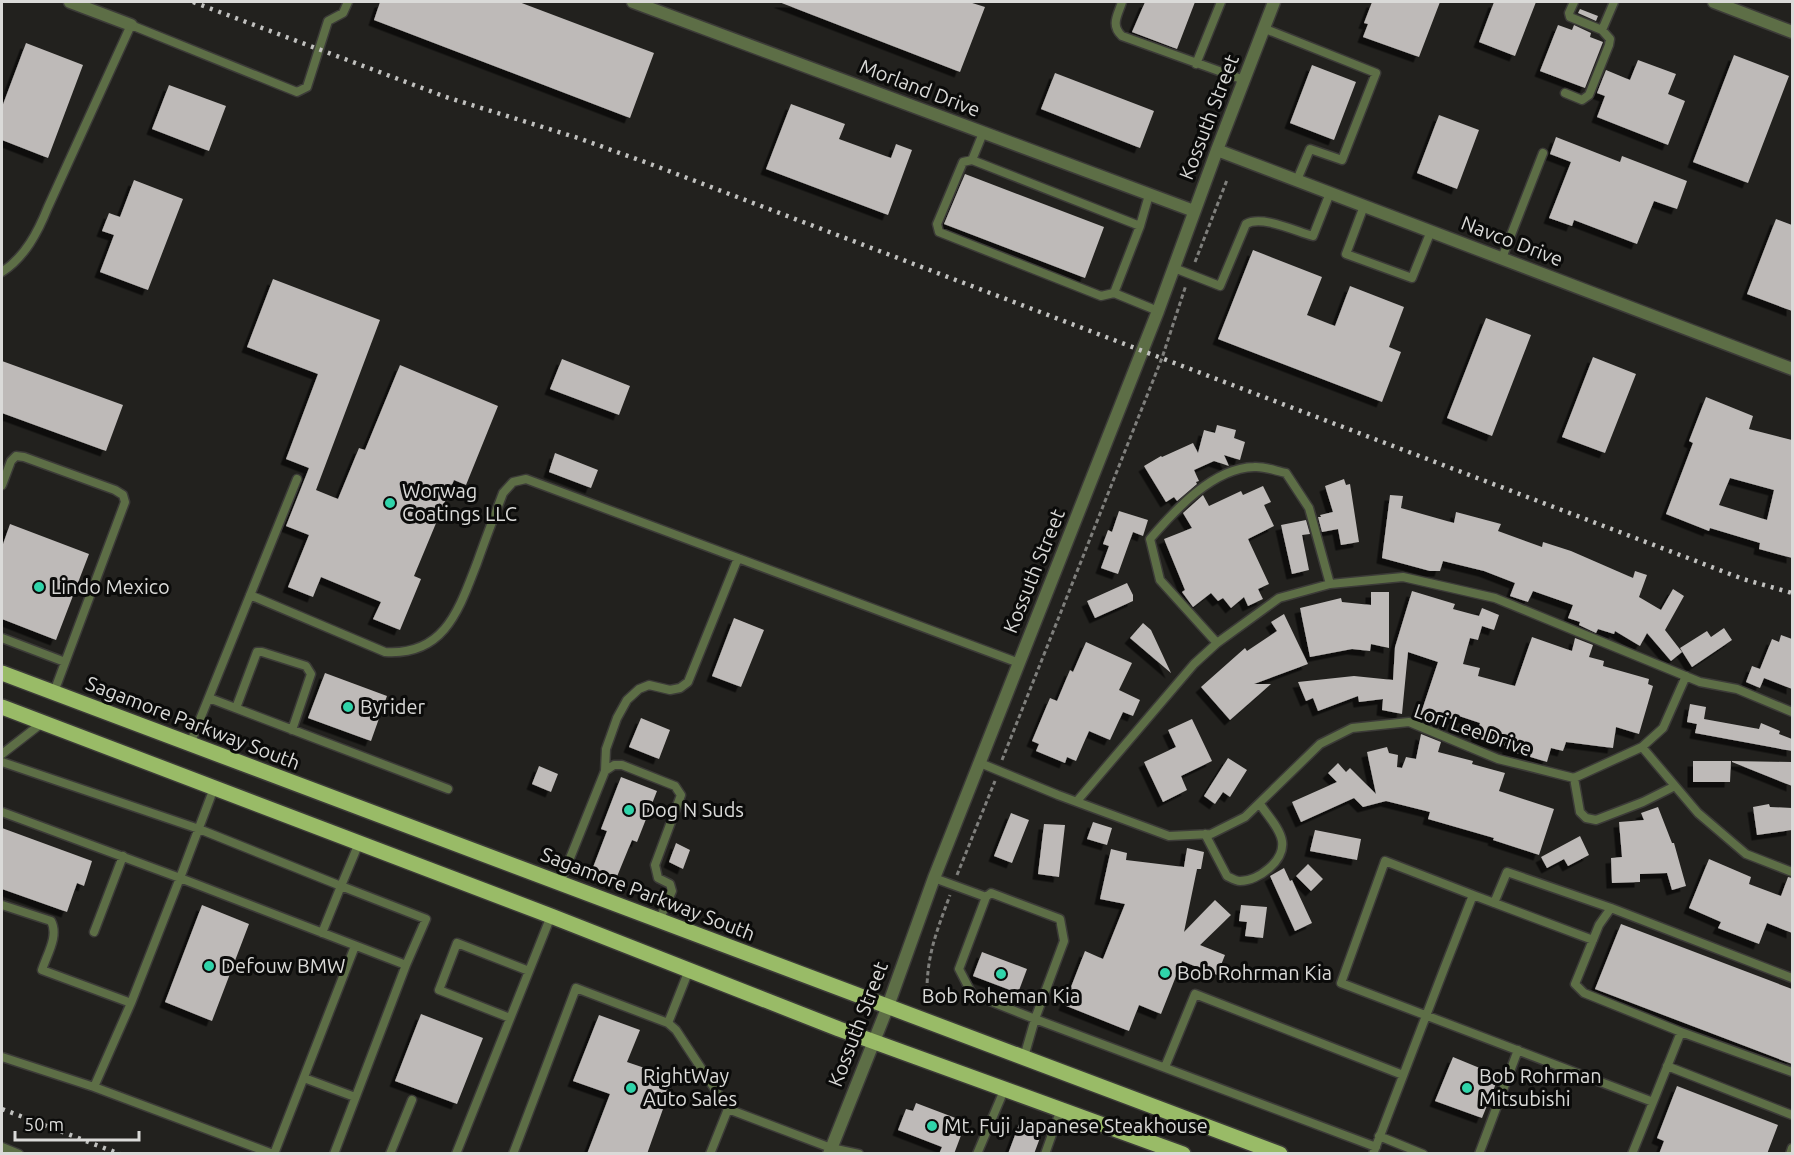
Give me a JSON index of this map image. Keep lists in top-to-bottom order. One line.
{"streets":{"main road":["Sagamore Parkway South"],"street":["Morland Drive","Kossuth Street","Navco Drive"],"lane":["Lori Lee Drive"]},"crossings":[["Morland Drive","Kossuth Street"],["Kossuth Street","Navco Drive"],["Kossuth Street","Sagamore Parkway South"],["Kossuth Street","Lori Lee Drive"]],"places":["Worwag Coatings LLC","Lindo Mexico","Byrider","Dog N Suds","Defouw BMW","Bob Rohrman Kia","Bob Roheman Kia","RightWay Auto Sales","Bob Rohrman Mitsubishi","Mt. Fuji Japanese Steakhouse"],"scale_bar":"50 m"}
